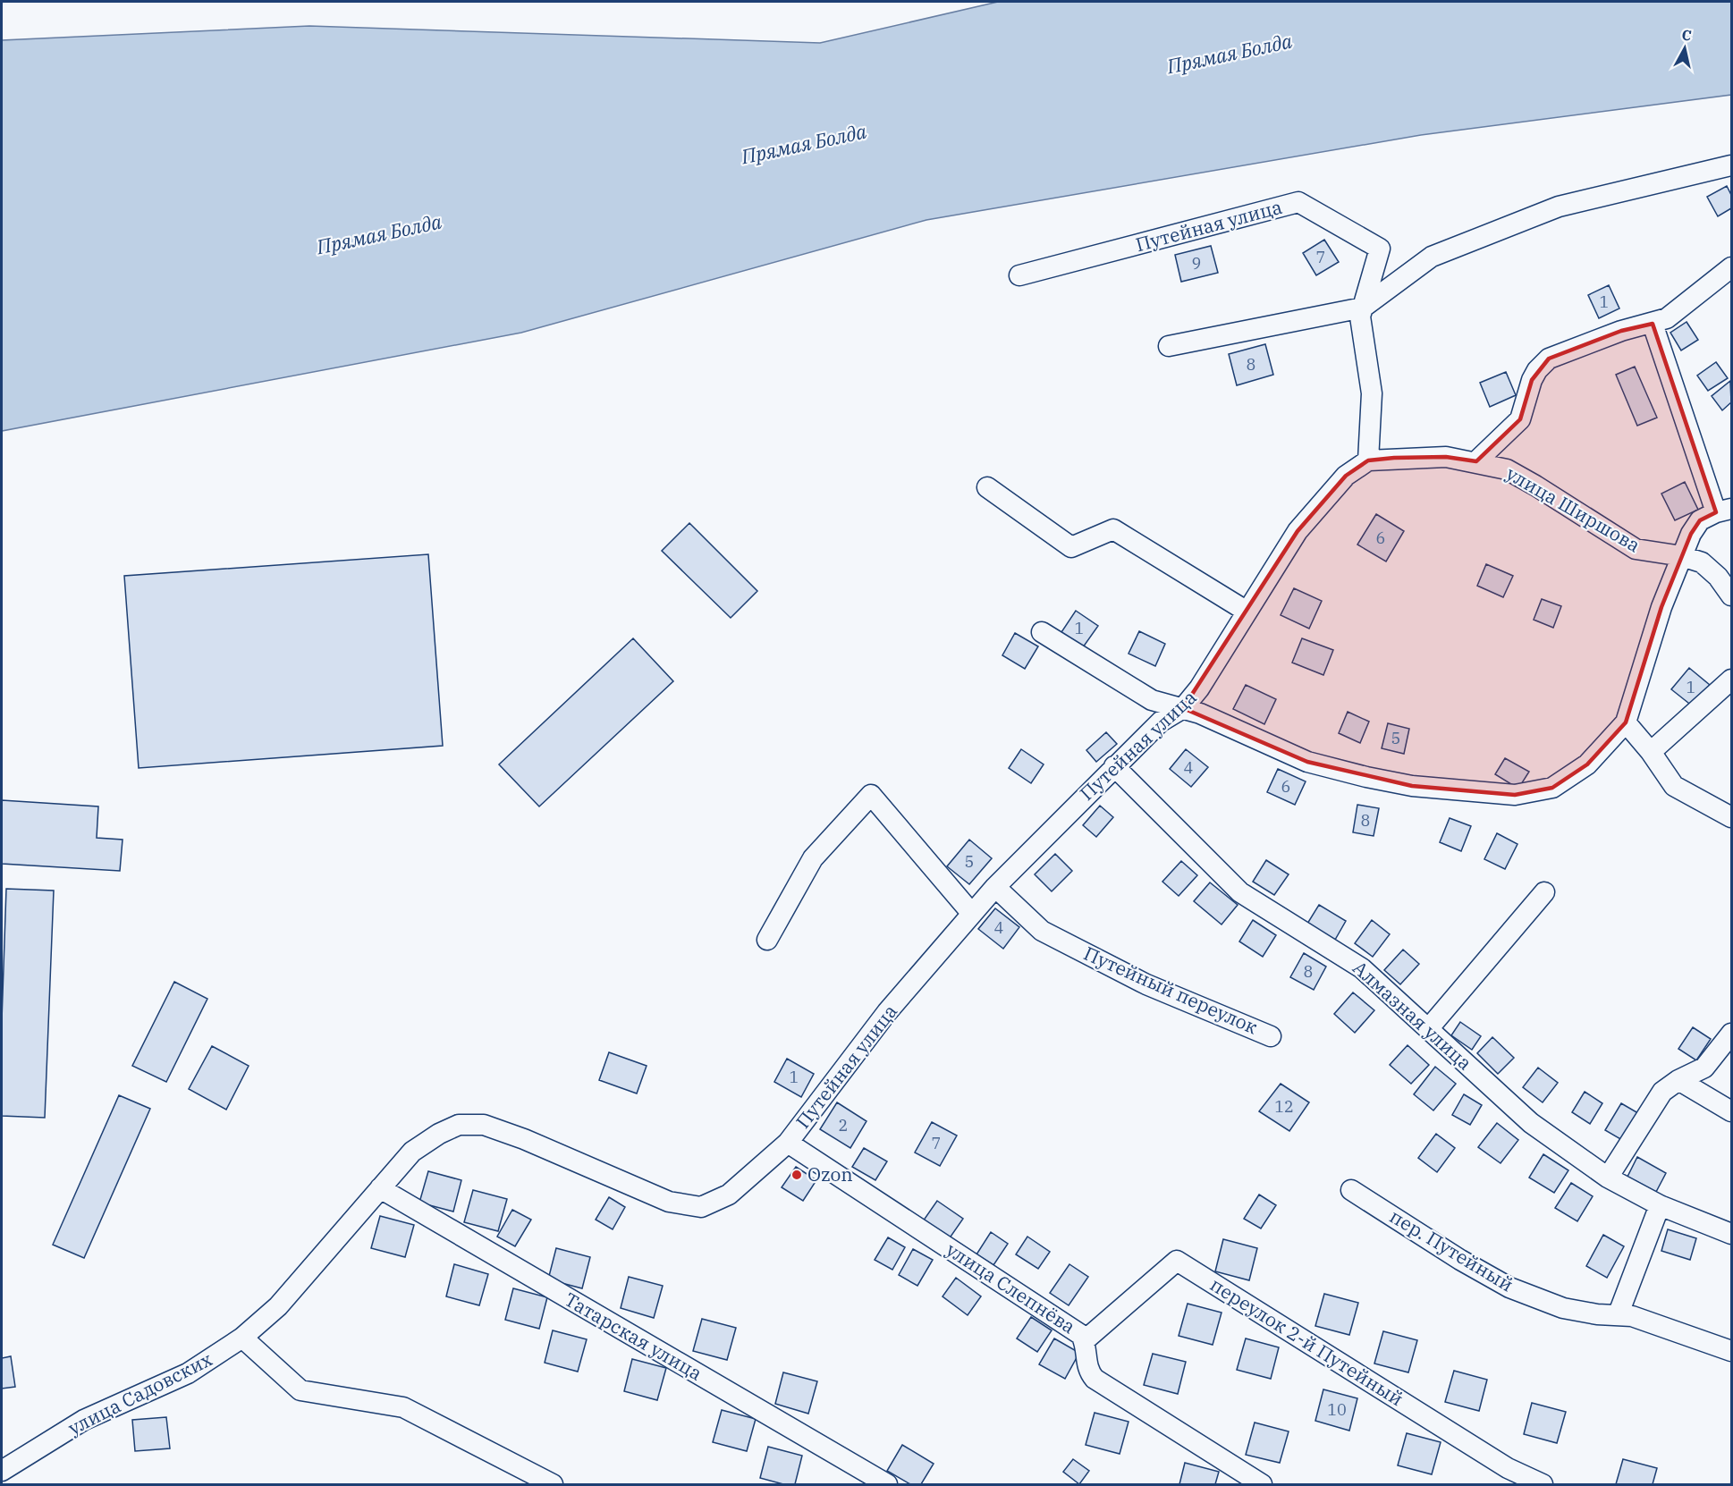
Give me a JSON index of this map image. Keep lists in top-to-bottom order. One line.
{"streets":{"street":["Путейная улица","улица Ширшова","Путейный переулок","Алмазная улица","пер. Путейный","улица Слепнёва","Татарская улица","переулок 2-й Путейный","улица Садовских"]},"crossings":[["Путейная улица","улица Ширшова"],["Путейная улица","Путейный переулок"],["Путейная улица","Алмазная улица"],["Путейная улица","улица Слепнёва"],["Путейная улица","Татарская улица"],["Путейная улица","улица Садовских"],["улица Слепнёва","переулок 2-й Путейный"],["Татарская улица","улица Садовских"]],"water":["Прямая Болда"],"places":["Ozon"],"house_numbers":["7","9","1","8","6","1","1","5","4","6","8","5","4","8","1","12","2","7","10"],"north":"top"}
